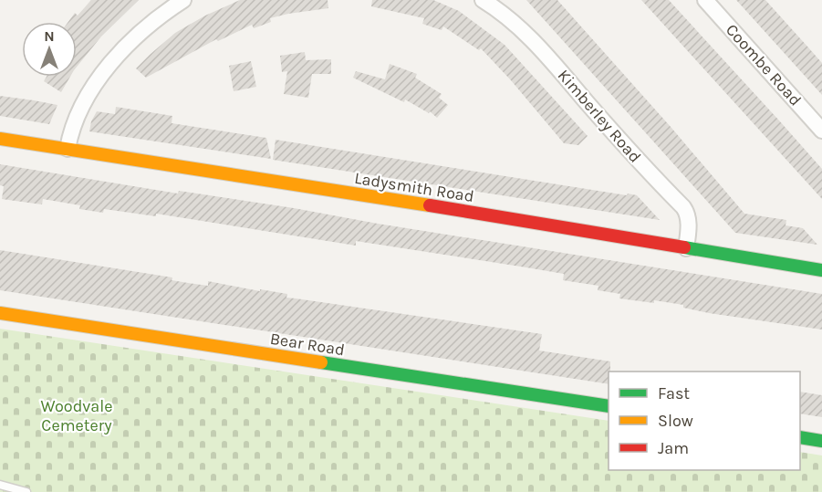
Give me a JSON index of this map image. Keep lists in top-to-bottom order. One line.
{"streets":{"street":["Coombe Road","Kimberley Road","Ladysmith Road","Bear Road"]},"crossings":[["Kimberley Road","Ladysmith Road"]],"parks":["Woodvale Cemetery"],"legend":["Fast","Slow","Jam"],"north":"top"}
